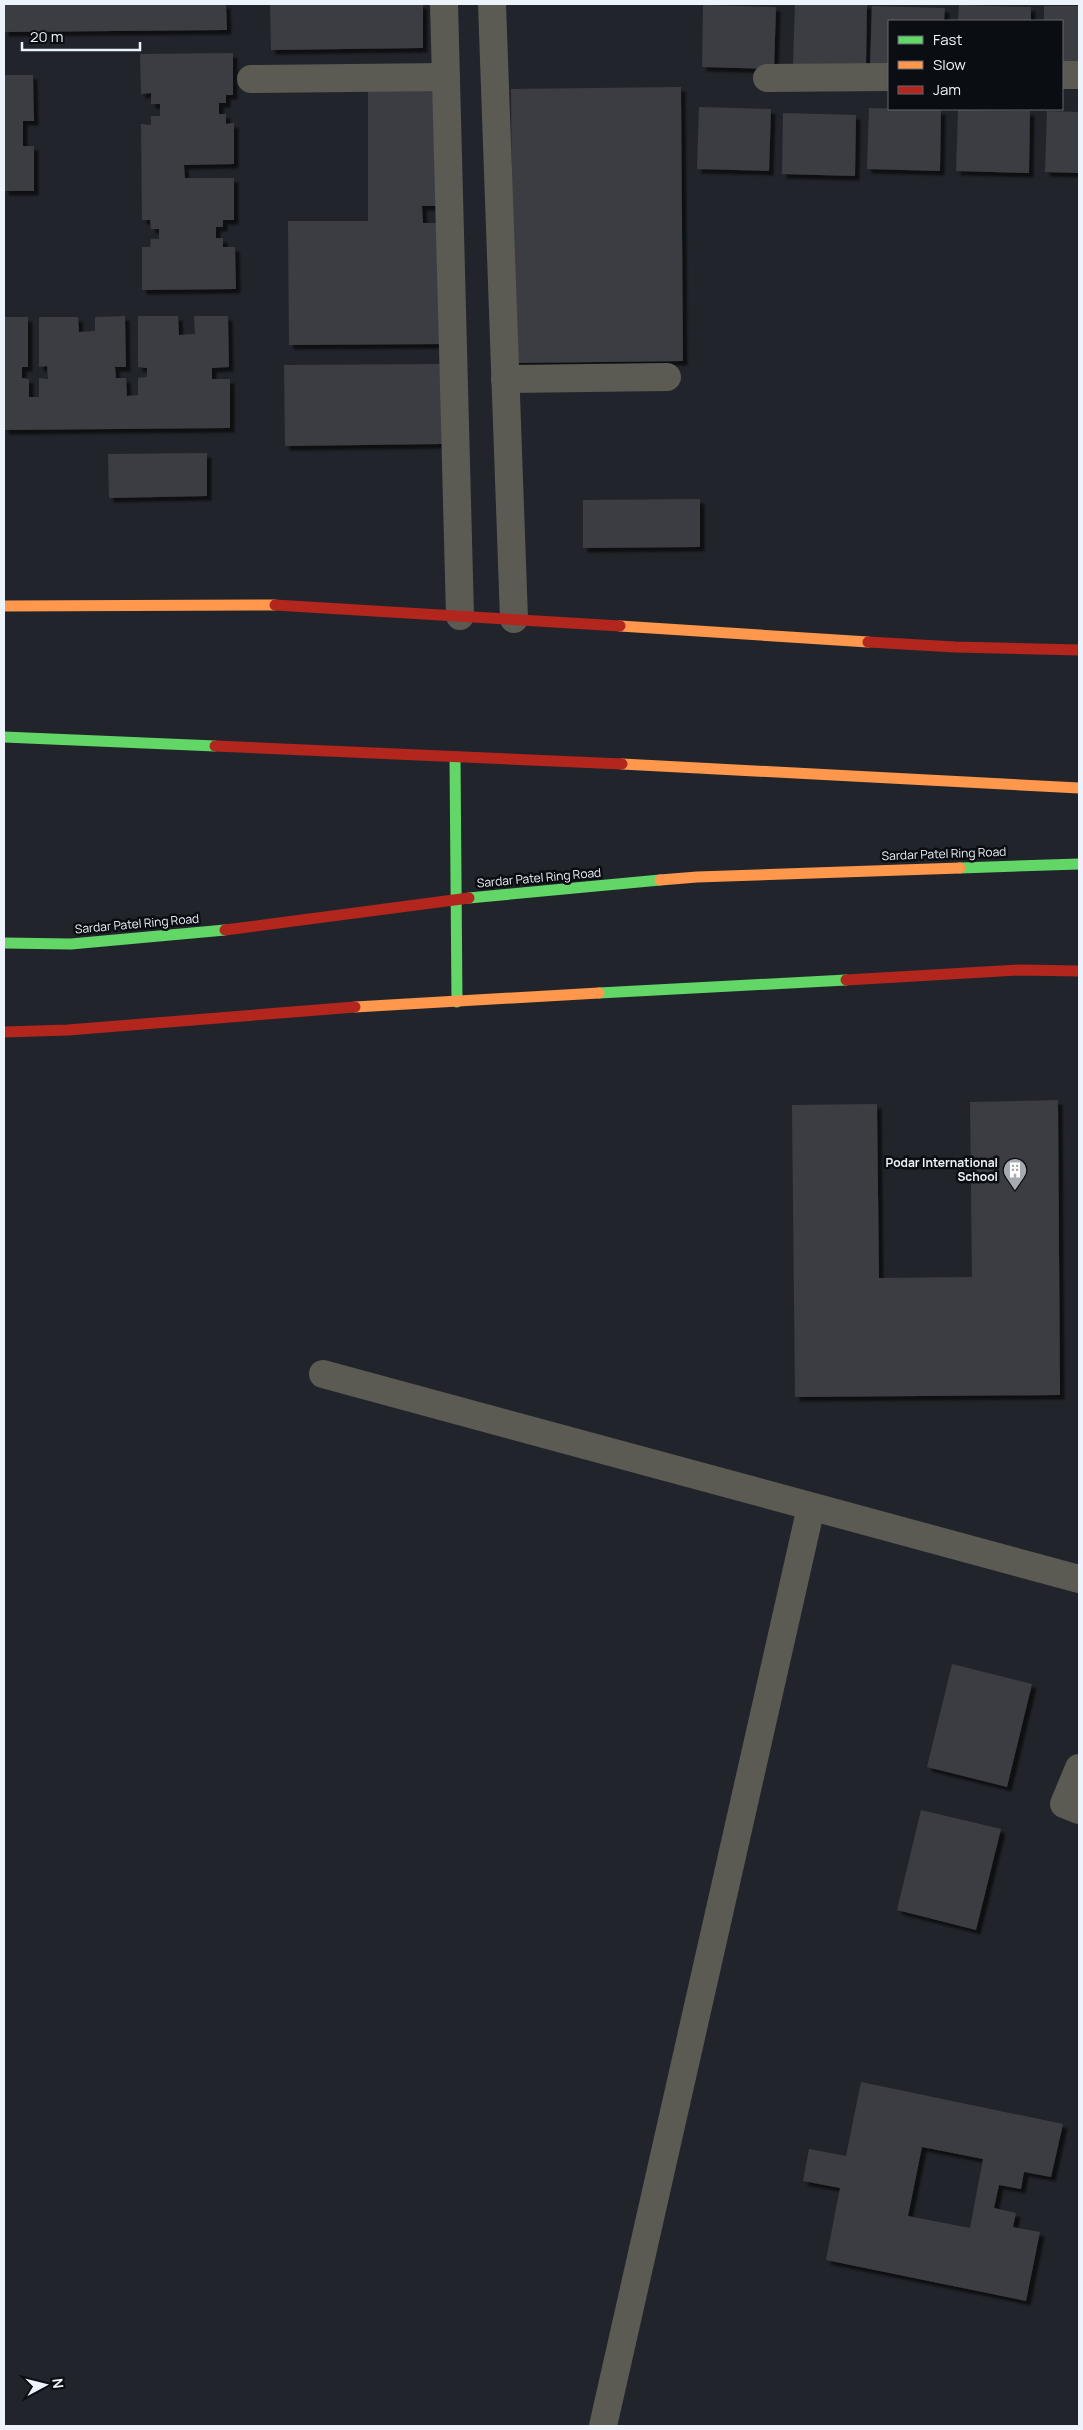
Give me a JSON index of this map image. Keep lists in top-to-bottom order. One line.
{"streets":{"main road":["Sardar Patel Ring Road"]},"places":{"building":["Podar International School"]},"legend":["Fast","Slow","Jam"],"scale_bar":"20 m","north":"right"}
